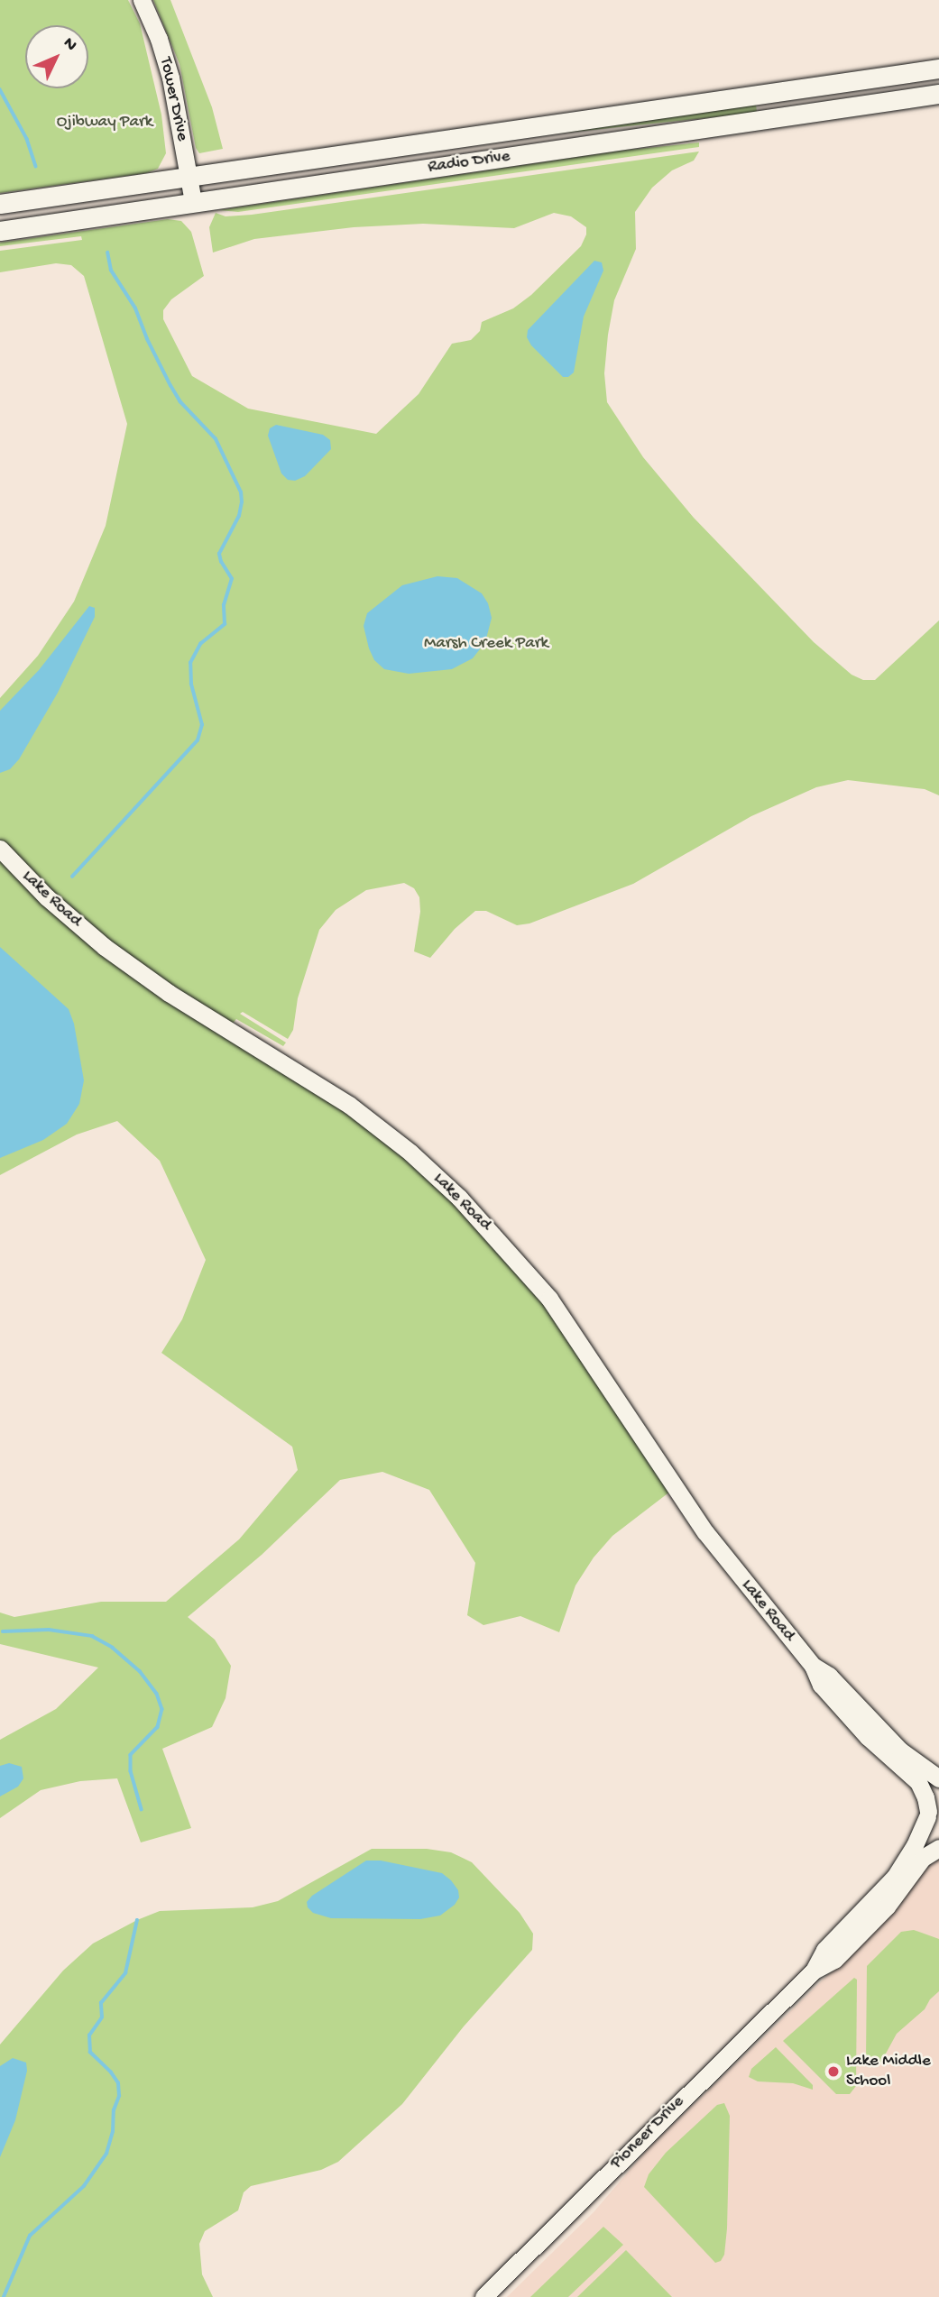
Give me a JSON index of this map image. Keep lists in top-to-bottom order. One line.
{"streets":{"main road":["Radio Drive"],"street":["Tower Drive","Lake Road","Pioneer Drive"]},"crossings":[["Tower Drive","Radio Drive"],["Lake Road","Pioneer Drive"]],"parks":["Ojibway Park","Marsh Creek Park"],"places":["Lake Middle School"],"north":"top right"}
